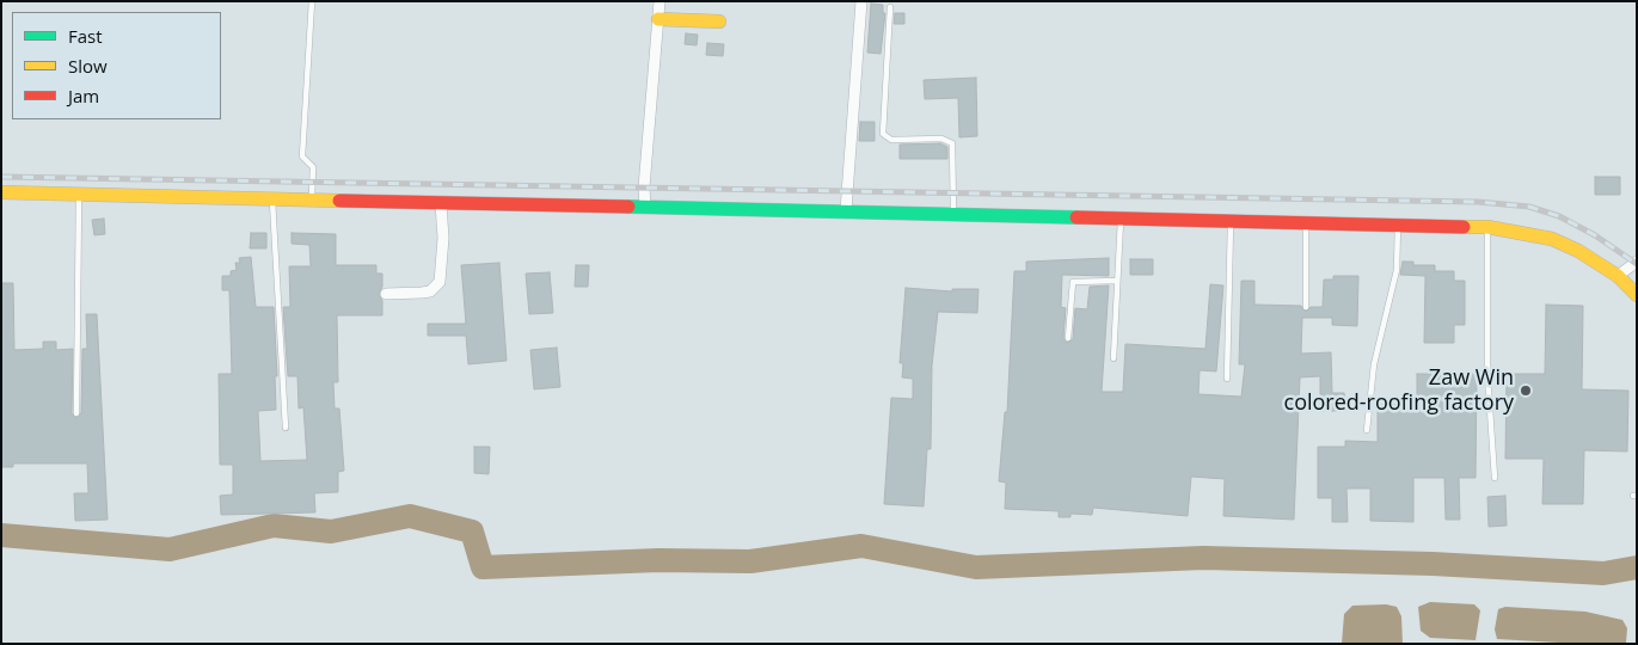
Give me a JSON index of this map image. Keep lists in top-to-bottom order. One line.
{"places":["Zaw Win colored-roofing factory"],"legend":["Fast","Slow","Jam"]}
